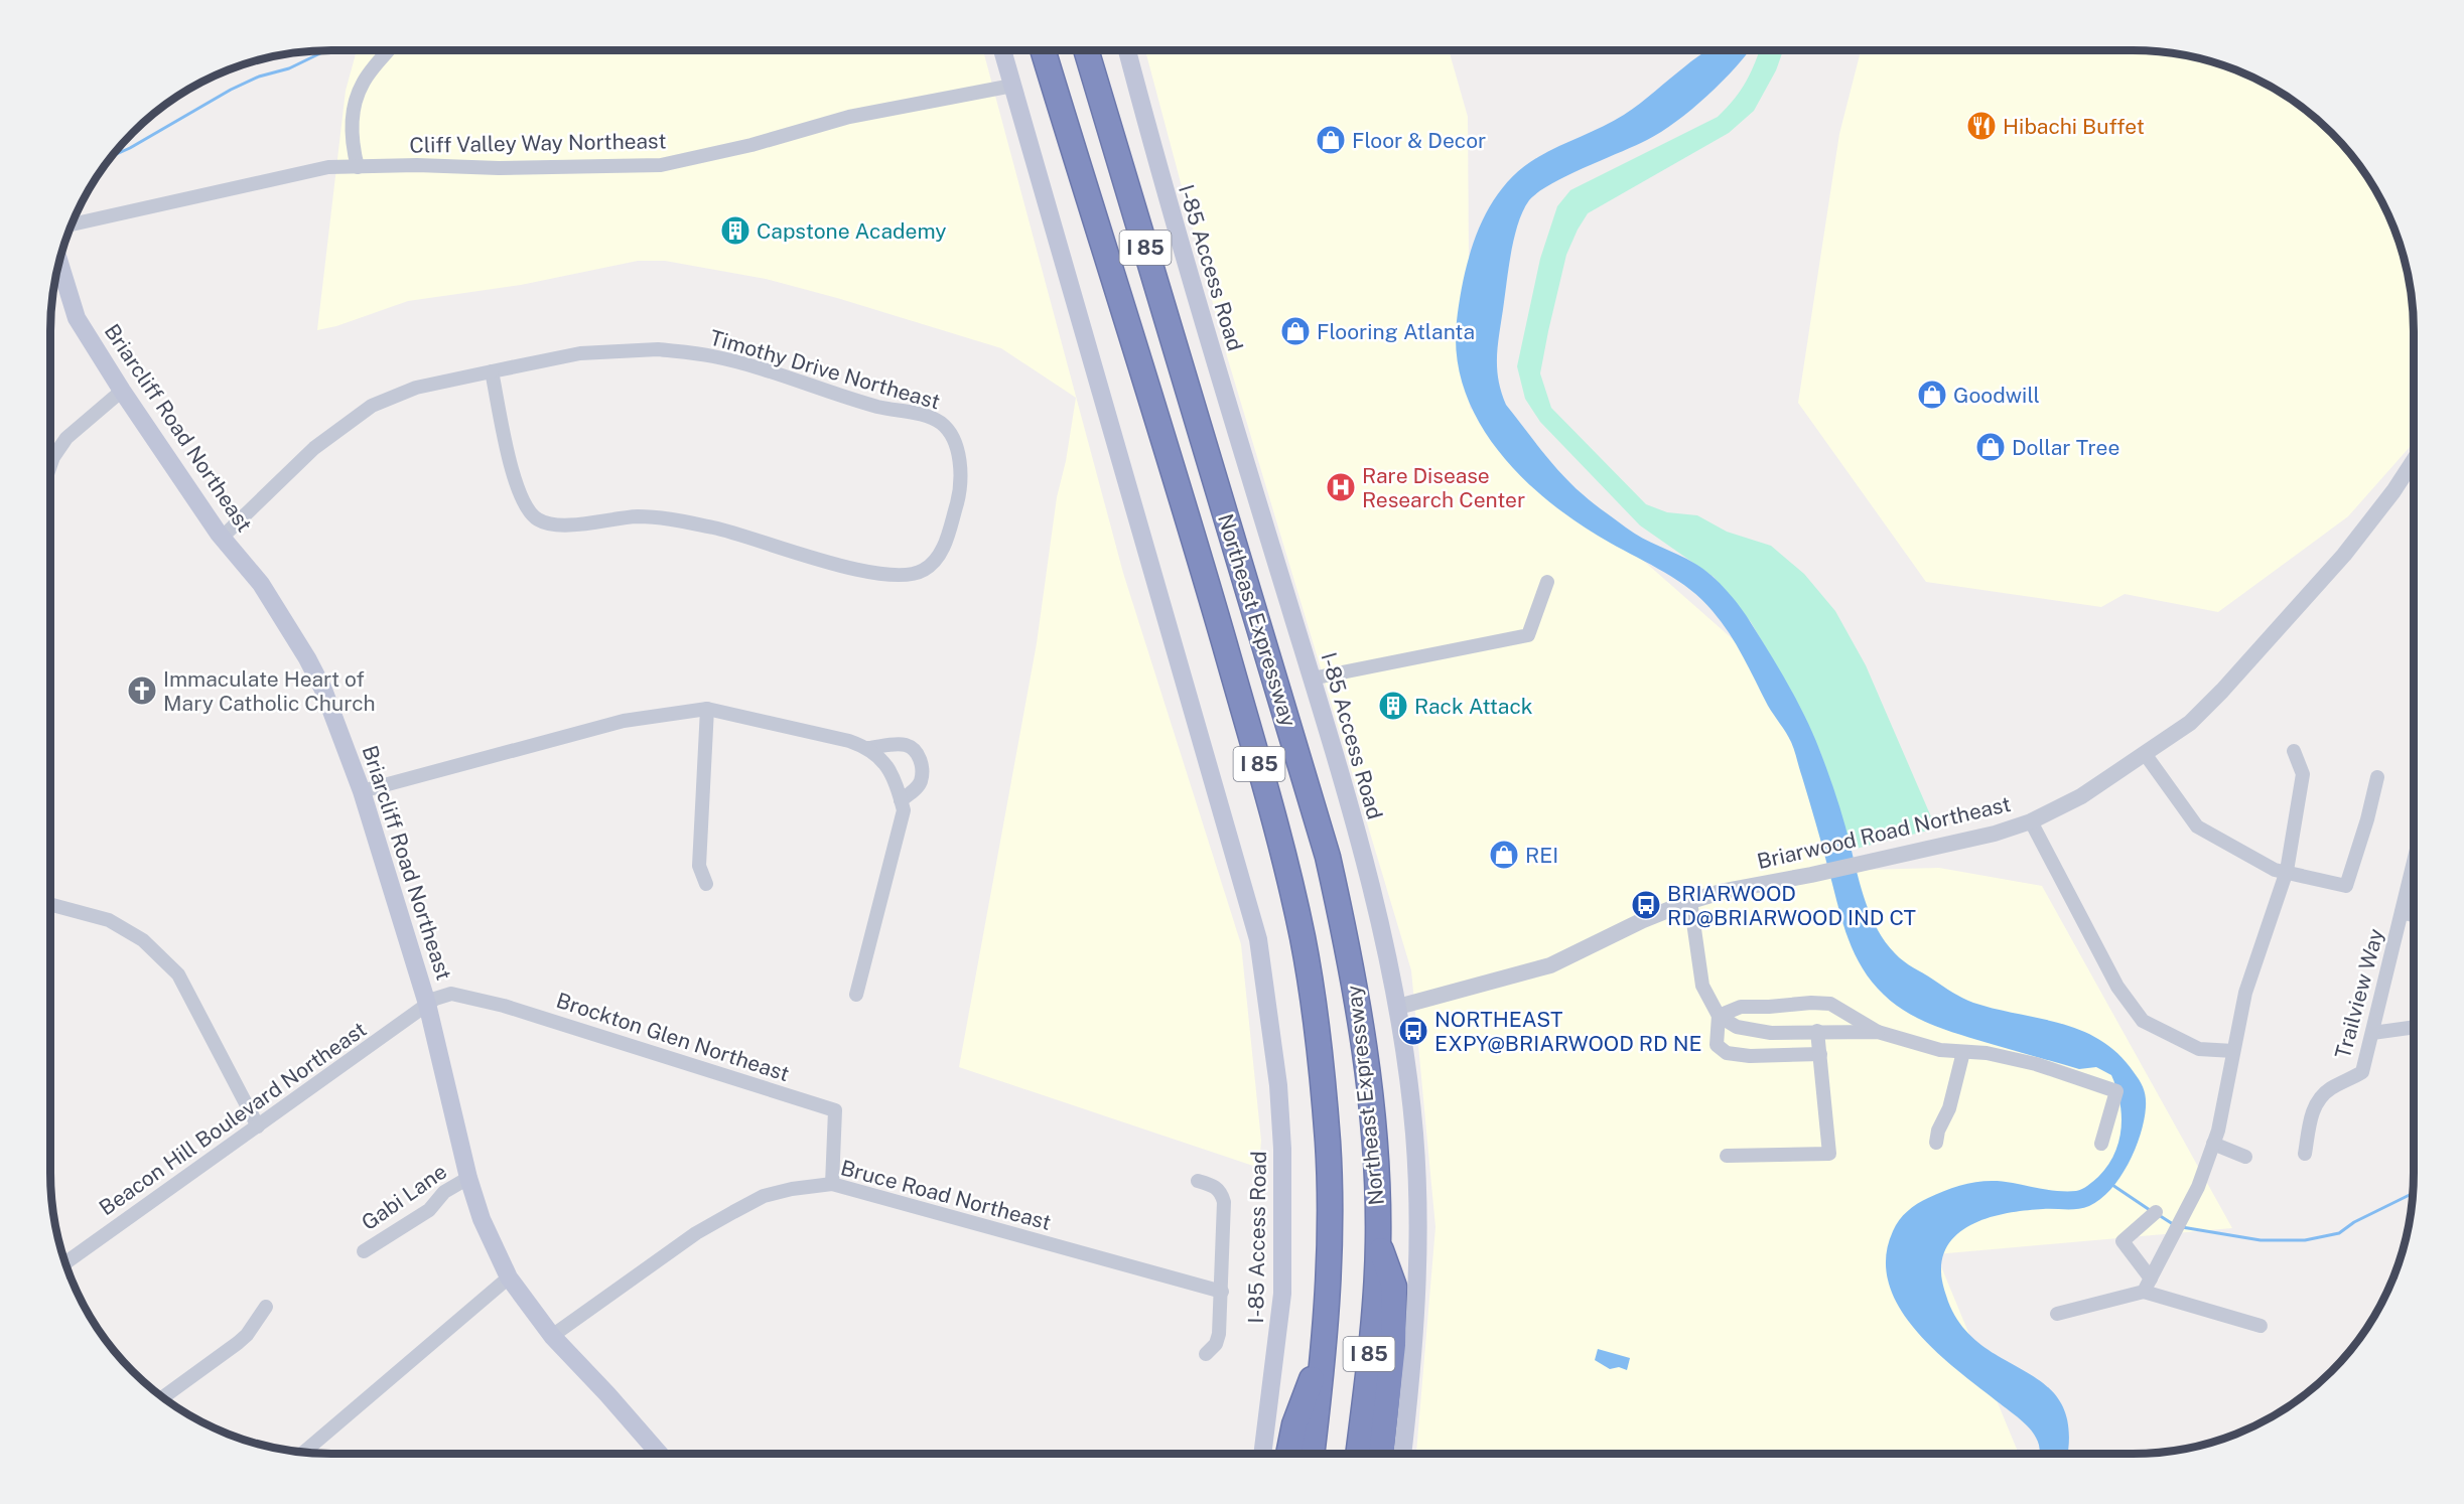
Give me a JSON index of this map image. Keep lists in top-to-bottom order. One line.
{"streets":{"highway":["I 85","Northeast Expressway"],"main road":["I-85 Access Road","Briarcliff Road Northeast"],"street":["Cliff Valley Way Northeast","Timothy Drive Northeast","Briarwood Road Northeast","Trailview Way","Brockton Glen Northeast","Beacon Hill Boulevard Northeast","Bruce Road Northeast","Gabi Lane"]},"crossings":[["Cliff Valley Way Northeast","I-85 Access Road"],["I-85 Access Road","Briarwood Road Northeast"],["Timothy Drive Northeast","Briarcliff Road Northeast"],["Briarcliff Road Northeast","Brockton Glen Northeast"],["Briarcliff Road Northeast","Beacon Hill Boulevard Northeast"],["Briarcliff Road Northeast","Bruce Road Northeast"],["Briarcliff Road Northeast","Gabi Lane"],["Brockton Glen Northeast","Beacon Hill Boulevard Northeast"],["Brockton Glen Northeast","Bruce Road Northeast"]],"places":{"restaurant":["Hibachi Buffet"],"shop":["Floor & Decor","Flooring Atlanta","Goodwill","Dollar Tree","REI"],"building":["Capstone Academy","Rack Attack"],"hospital":["Rare Disease Research Center"],"church":["Immaculate Heart of Mary Catholic Church"],"bus stop":["BRIARWOOD RD@BRIARWOOD IND CT","NORTHEAST EXPY@BRIARWOOD RD NE"]}}
